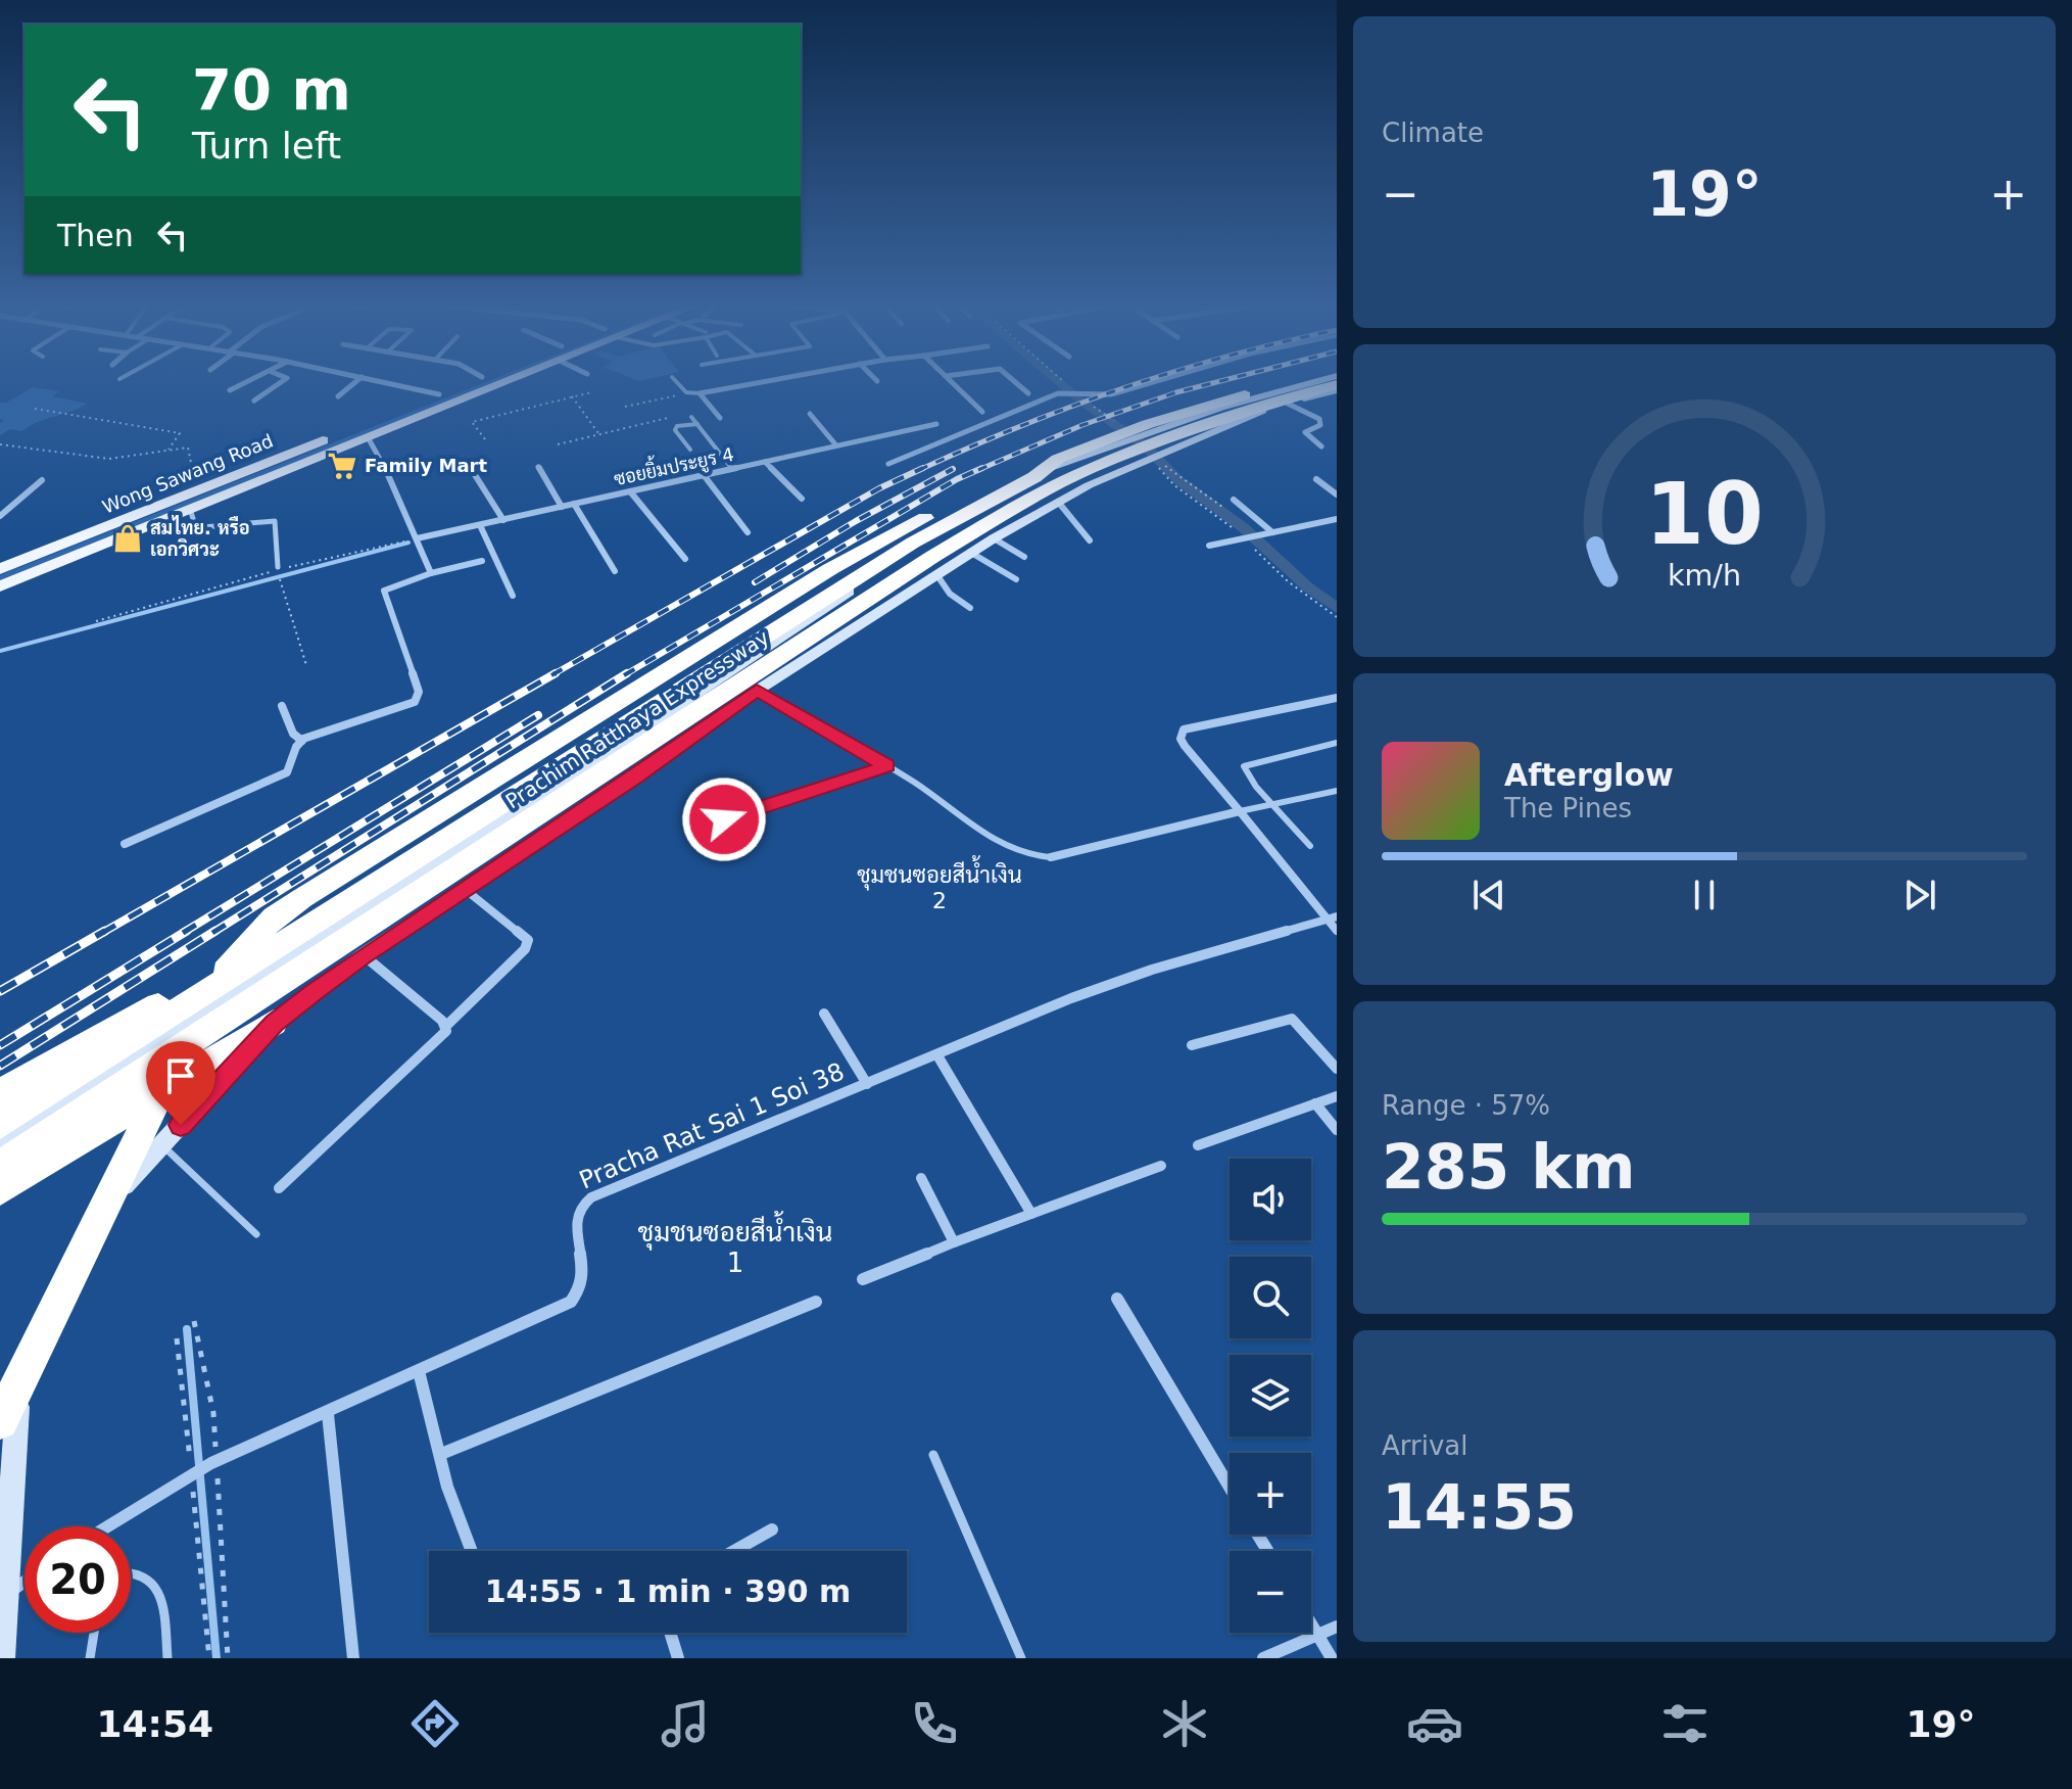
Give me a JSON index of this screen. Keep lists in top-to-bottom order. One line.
{"streets":{"highway":["Prachim Ratthaya Expressway"],"main road":["Wong Sawang Road"],"street":["ซอยยิ้มประยูร 4","Pracha Rat Sai 1 Soi 38"]},"districts":["ชุมชนซอยสีน้ำเงิน 2","ชุมชนซอยสีน้ำเงิน 1"],"places":{"supermarket":["Family Mart"],"shop":["สมไทย. หรือ เอกวิศวะ"]},"page":{"tile":["Climate",["Range · 57%","285 km"],["Arrival","14:55"]],"turn":["70 m","Turn left"],"heat":["−","19°","+"],"then":"Then","song":["Afterglow","The Pines"],"map_buttons":["+","−"],"limit":"20","trip":"14:55 · 1 min · 390 m","tabs":["14:54","19°"],"gauge":["10","km/h"]}}
